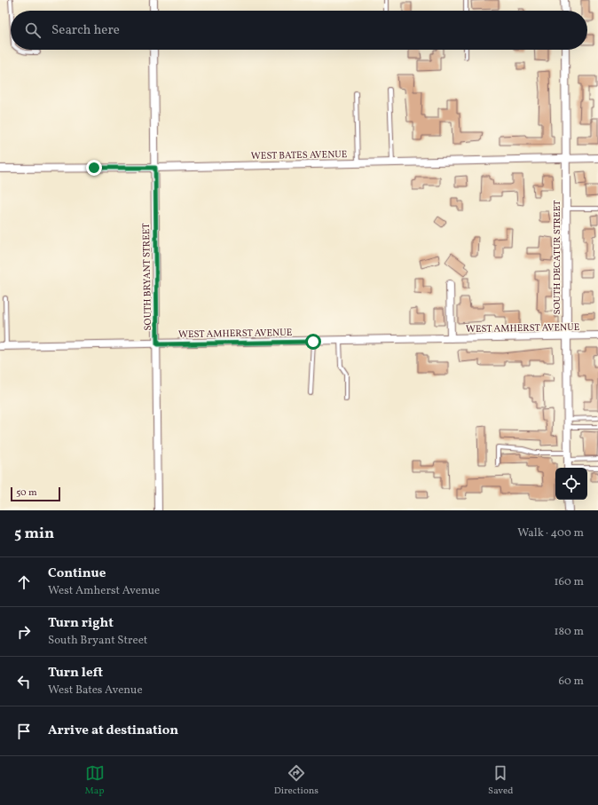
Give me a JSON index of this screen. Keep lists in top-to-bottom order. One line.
{"streets":{"street":["WEST BATES AVENUE","SOUTH DECATUR STREET","SOUTH BRYANT STREET","WEST AMHERST AVENUE"]},"crossings":[["WEST BATES AVENUE","SOUTH DECATUR STREET"],["WEST BATES AVENUE","SOUTH BRYANT STREET"],["SOUTH DECATUR STREET","WEST AMHERST AVENUE"],["SOUTH BRYANT STREET","WEST AMHERST AVENUE"]],"scale_bar":"50 m","page":{"search":"Search here","scale":"50 m","heading":["5 min","Walk · 400 m"],"list":[["Continue","West Amherst Avenue","160 m"],["Turn right","South Bryant Street","180 m"],["Turn left","West Bates Avenue","60 m"],"Arrive at destination"],"nav":["Map","Directions","Saved"]}}
